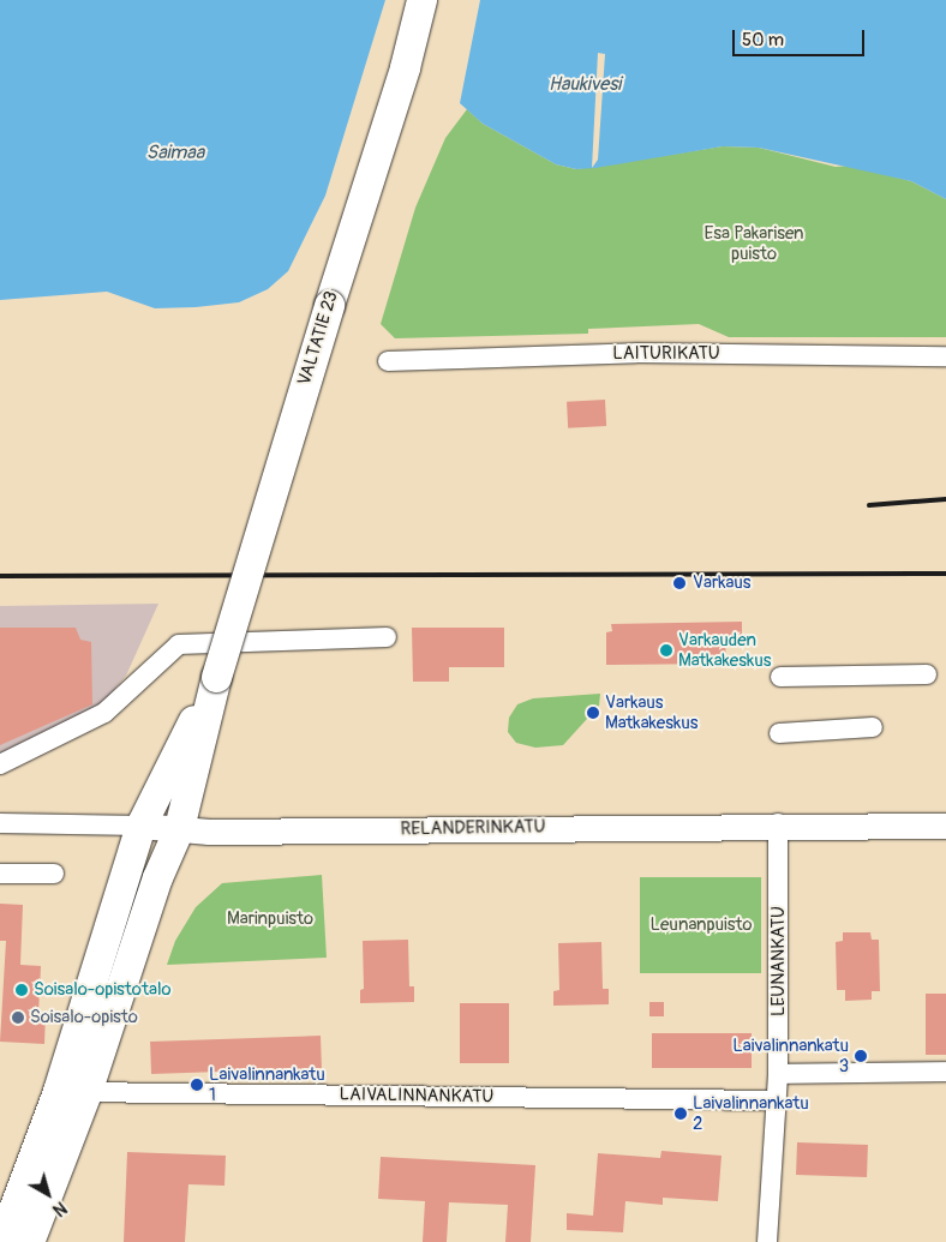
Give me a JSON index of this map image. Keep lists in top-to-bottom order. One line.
{"streets":{"highway":["VALTATIE 23"],"main road":["RELANDERINKATU"],"street":["LAITURIKATU","LEUNANKATU","LAIVALINNANKATU"]},"crossings":[["VALTATIE 23","RELANDERINKATU"],["VALTATIE 23","LAIVALINNANKATU"],["RELANDERINKATU","LEUNANKATU"],["LEUNANKATU","LAIVALINNANKATU"]],"water":["Haukivesi","Saimaa"],"parks":["Esa Pakarisen puisto","Marinpuisto","Leunanpuisto"],"places":["Varkaus","Varkauden Matkakeskus","Varkaus Matkakeskus","Soisalo-opistotalo","Soisalo-opisto","Laivalinnankatu 3","Laivalinnankatu 1","Laivalinnankatu 2"],"scale_bar":"50 m","north":"bottom right"}
